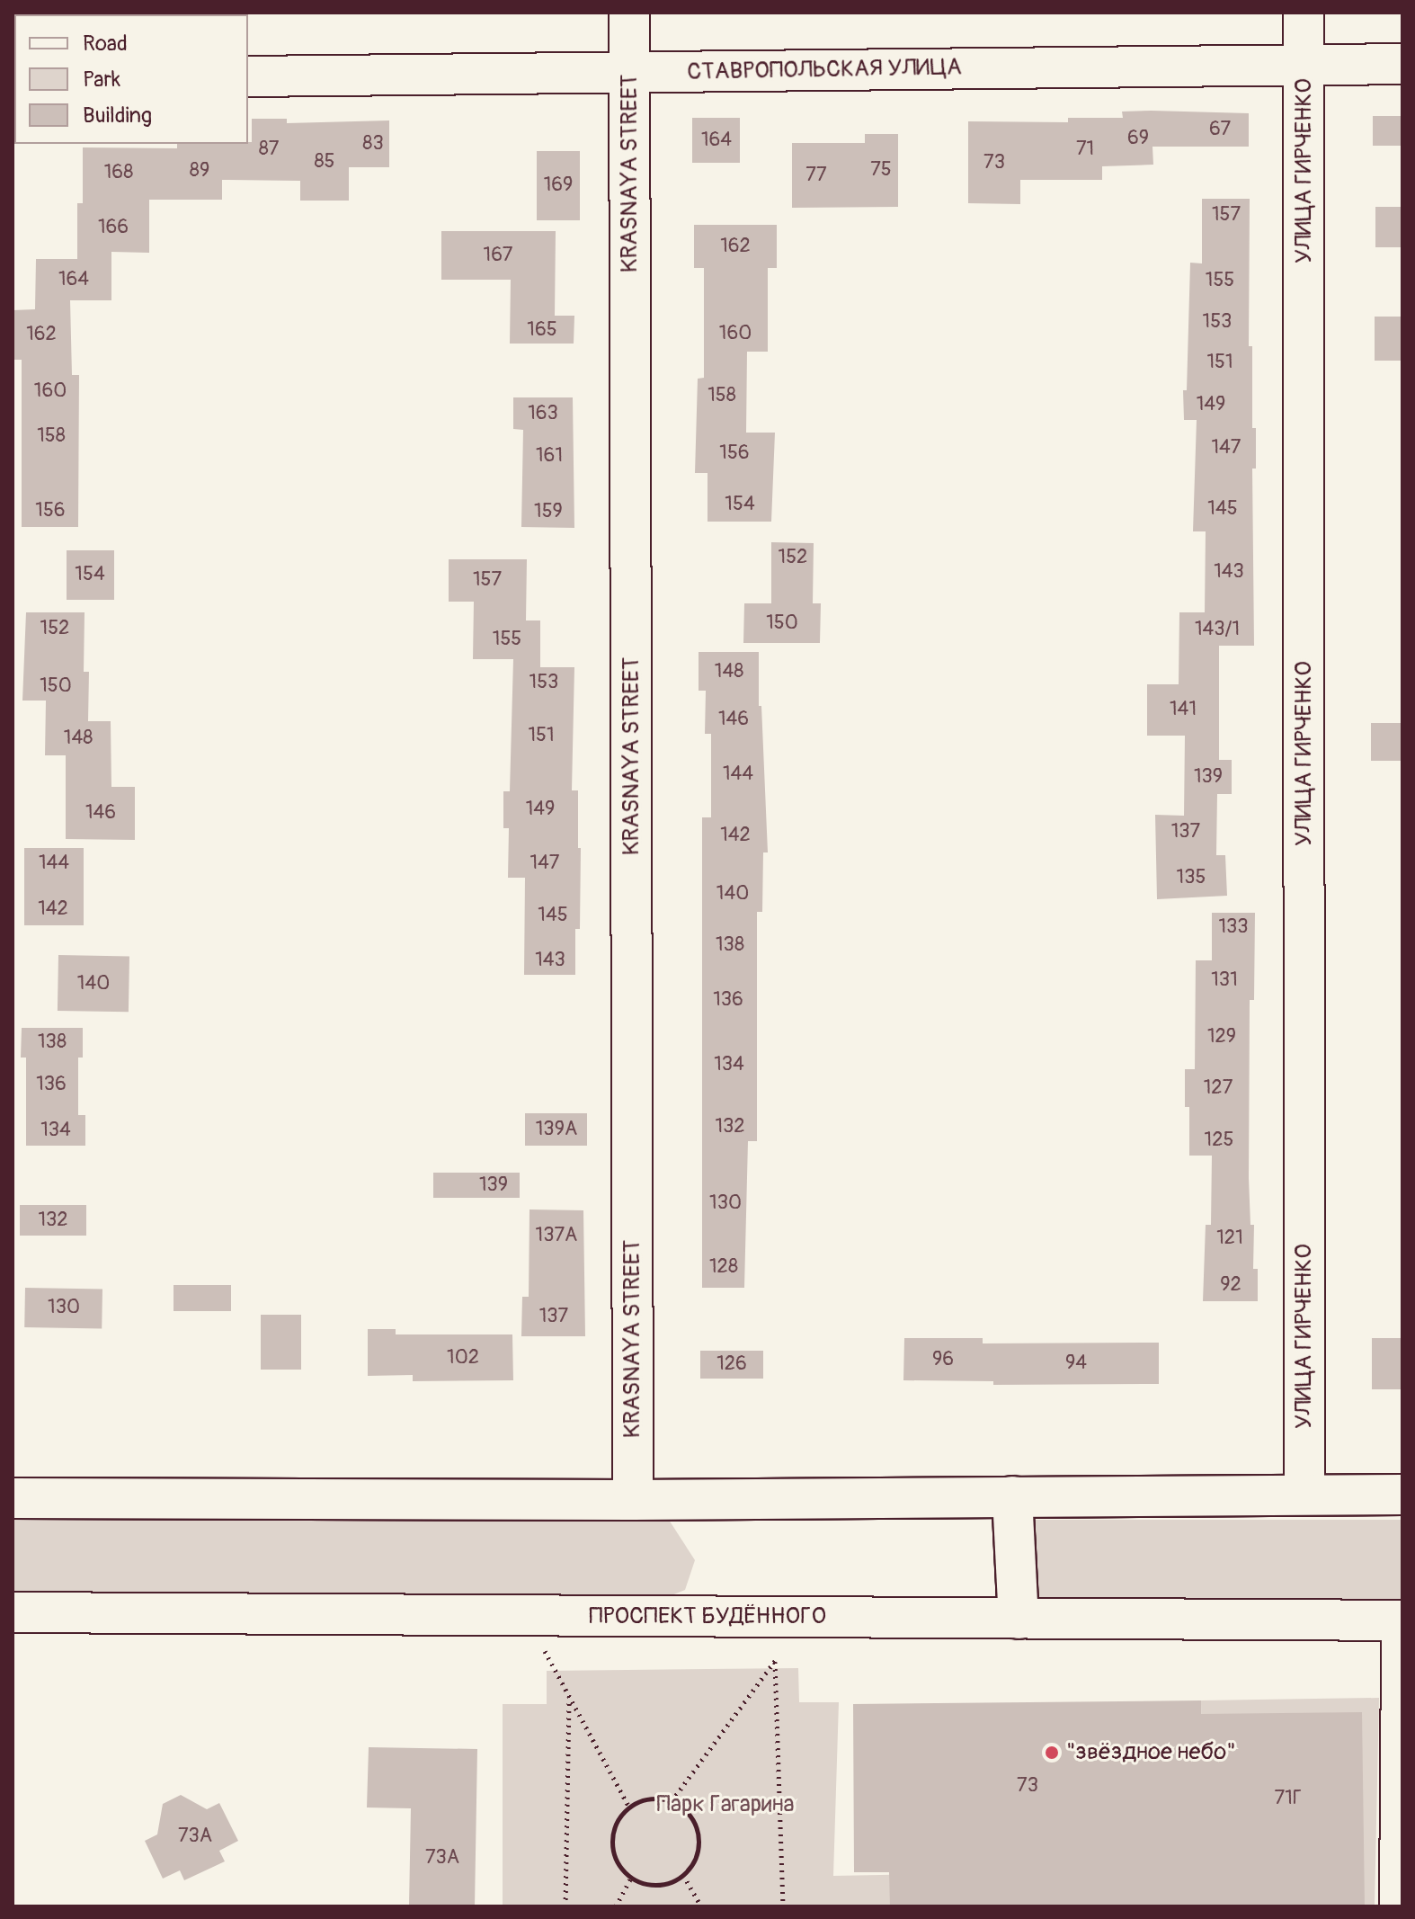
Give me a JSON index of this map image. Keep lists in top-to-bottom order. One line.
{"streets":{"street":["СТАВРОПОЛЬСКАЯ УЛИЦА","УЛИЦА ГИРЧЕНКО","KRASNAYA STREET","ПРОСПЕКТ БУДЁННОГО"]},"crossings":[["СТАВРОПОЛЬСКАЯ УЛИЦА","УЛИЦА ГИРЧЕНКО"],["СТАВРОПОЛЬСКАЯ УЛИЦА","KRASNAYA STREET"]],"parks":["Парк Гагарина"],"places":["\"звёздное небо\""],"house_numbers":["67","69","164","83","87","71","85","73","75","89","168","77","169","157","166","162","167","164","155","153","165","160","162","151","160","158","149","163","158","147","156","161","154","145","156","159","152","143","154","157","150","152","143/1","155","148","153","150","141","146","151","148","144","139","149","146","137","142","144","147","135","140","142","145","133","138","143","131","140","136","129","138","134","136","127","132","139А","134","125","139","130","132","137А","121","128","92","130","137","102","96","94","126","73","71Г","73А","73А"],"legend":["Road","Park","Building"]}
